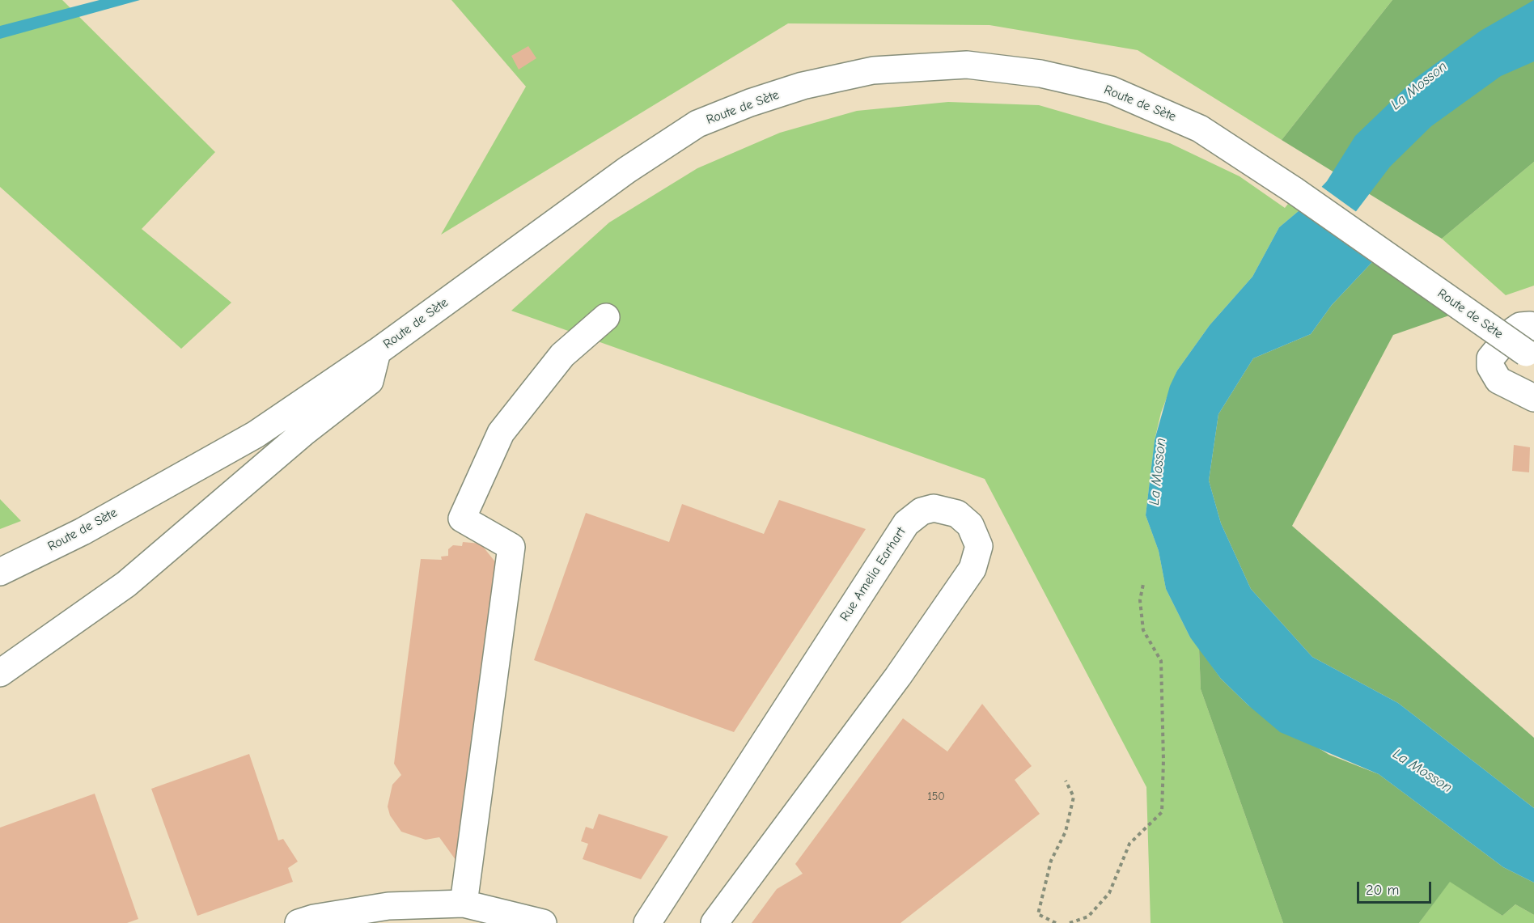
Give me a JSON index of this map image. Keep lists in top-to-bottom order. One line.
{"streets":{"main road":["Route de Sète","Rue Amelia Earhart"]},"water":["La Mosson"],"house_numbers":["150"],"scale_bar":"20 m"}
